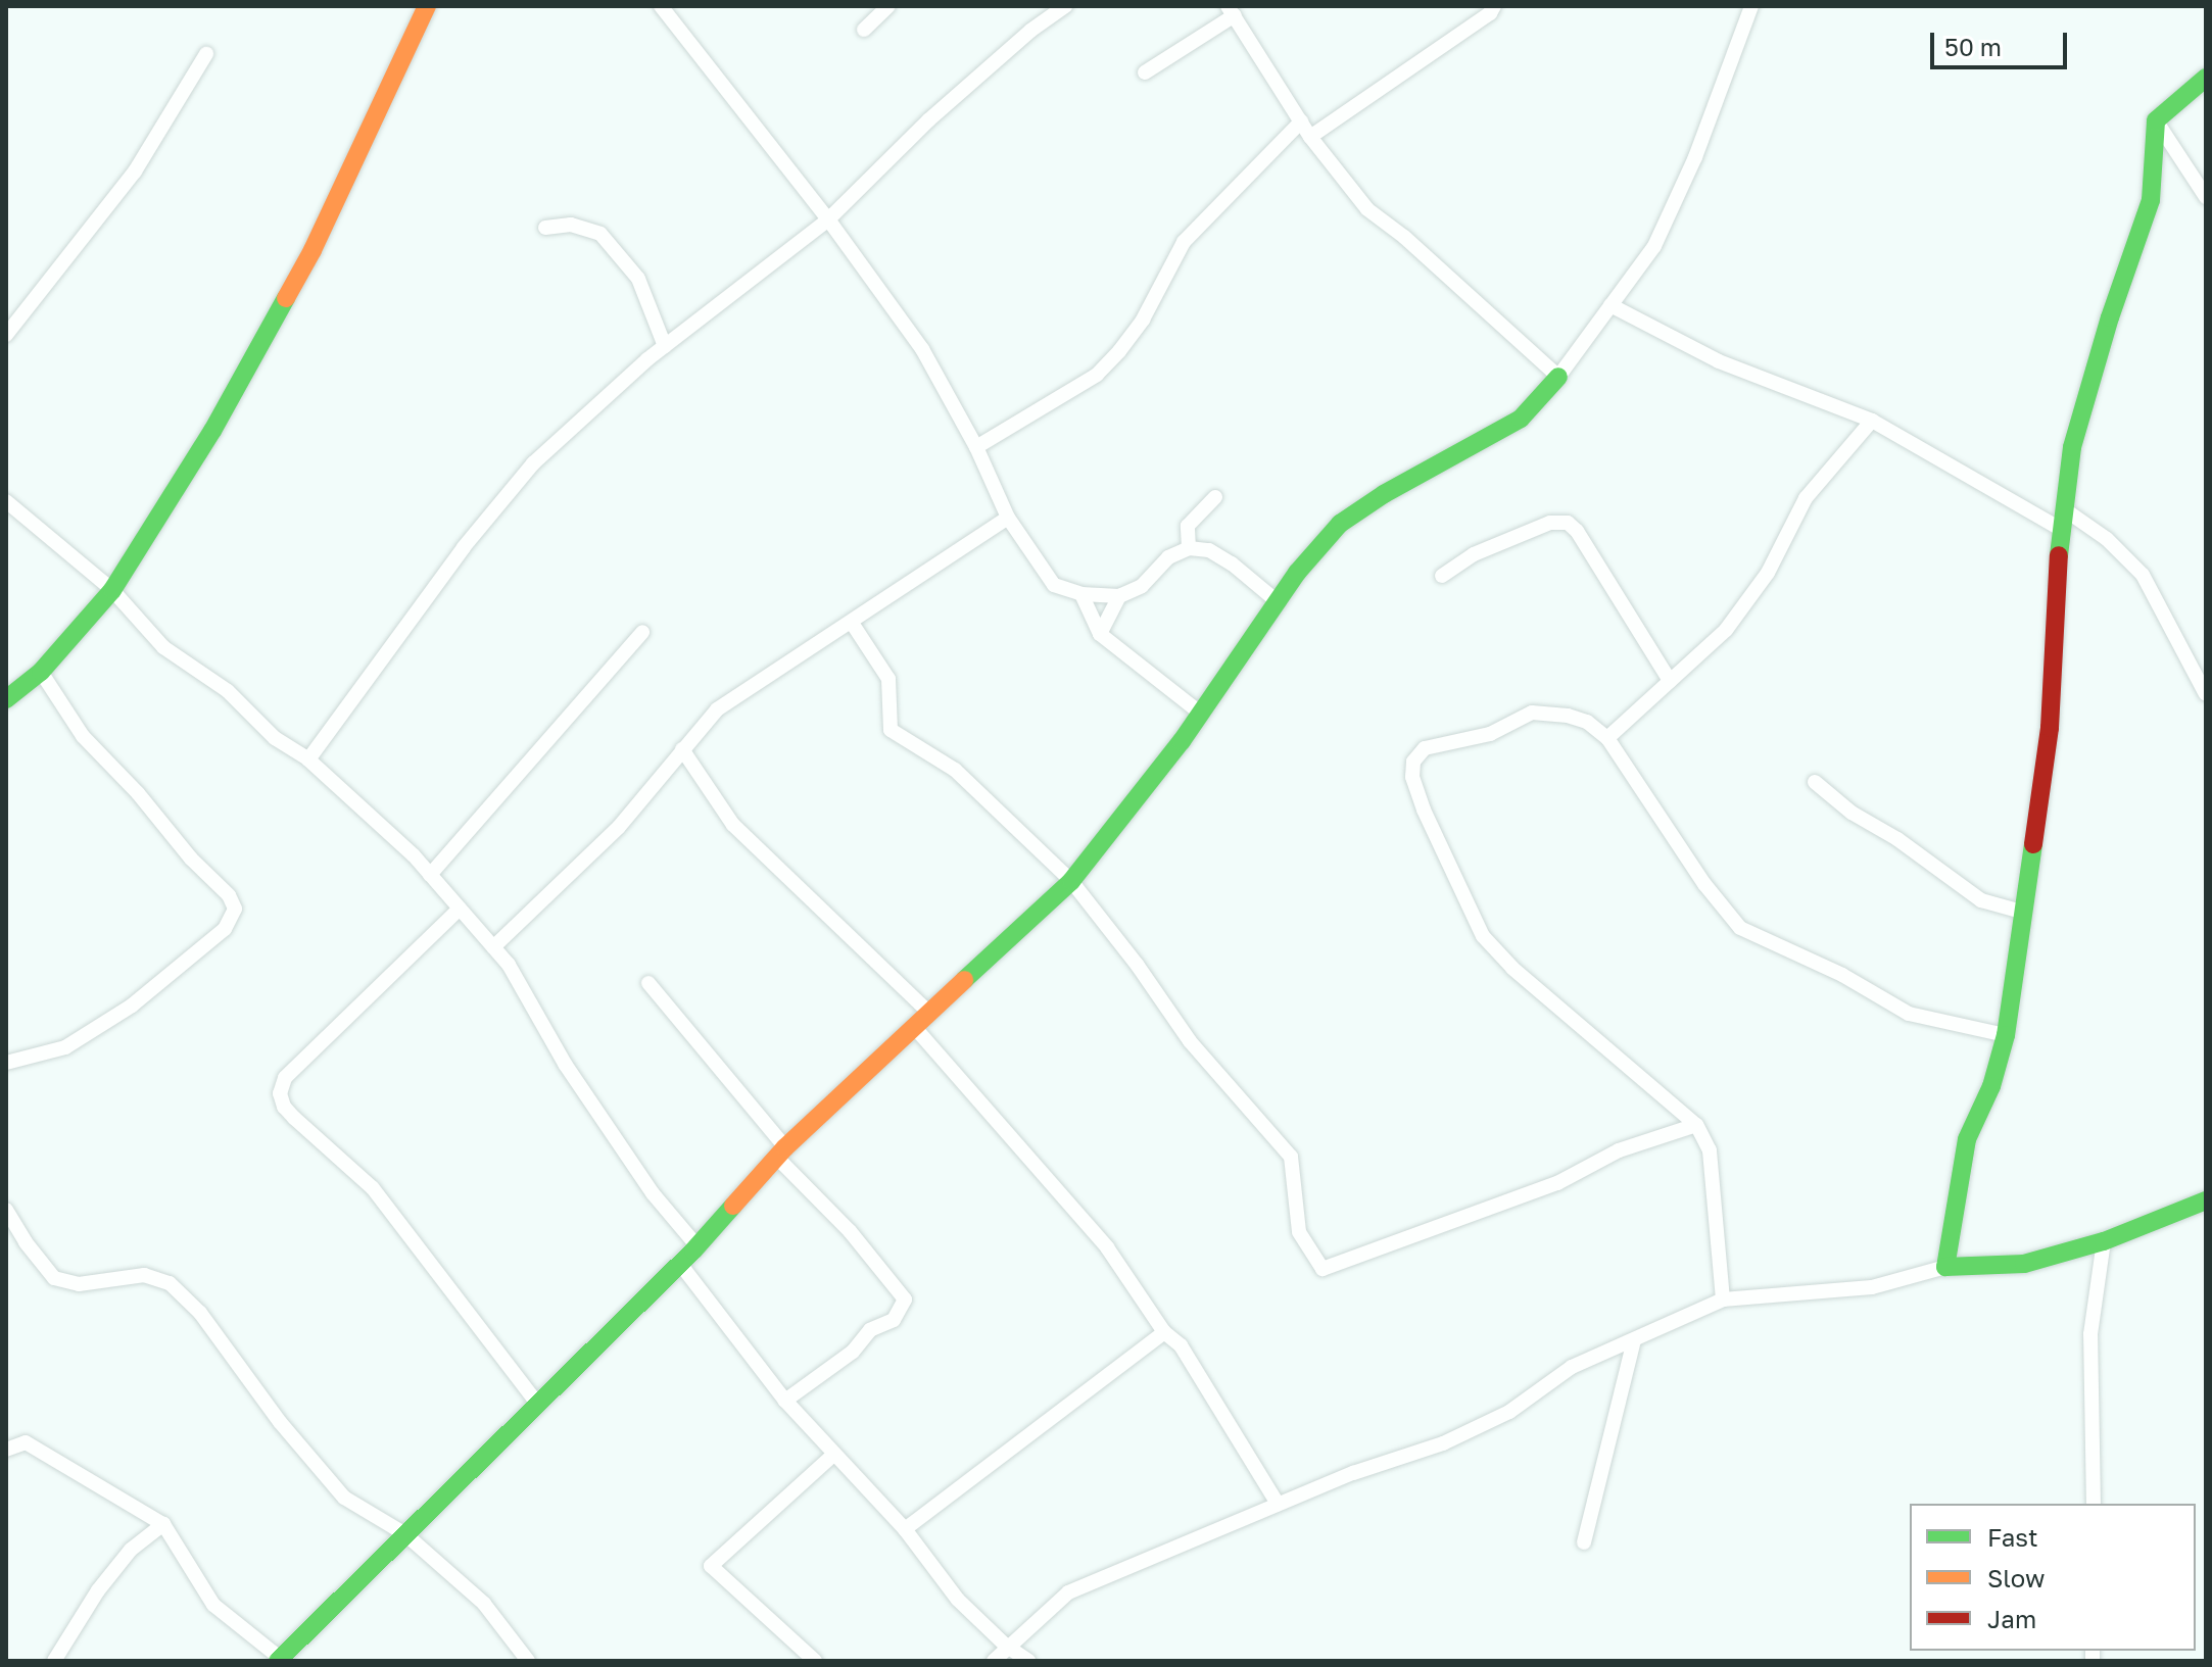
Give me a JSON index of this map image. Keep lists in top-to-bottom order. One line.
{"legend":["Fast","Slow","Jam"],"scale_bar":"50 m"}
